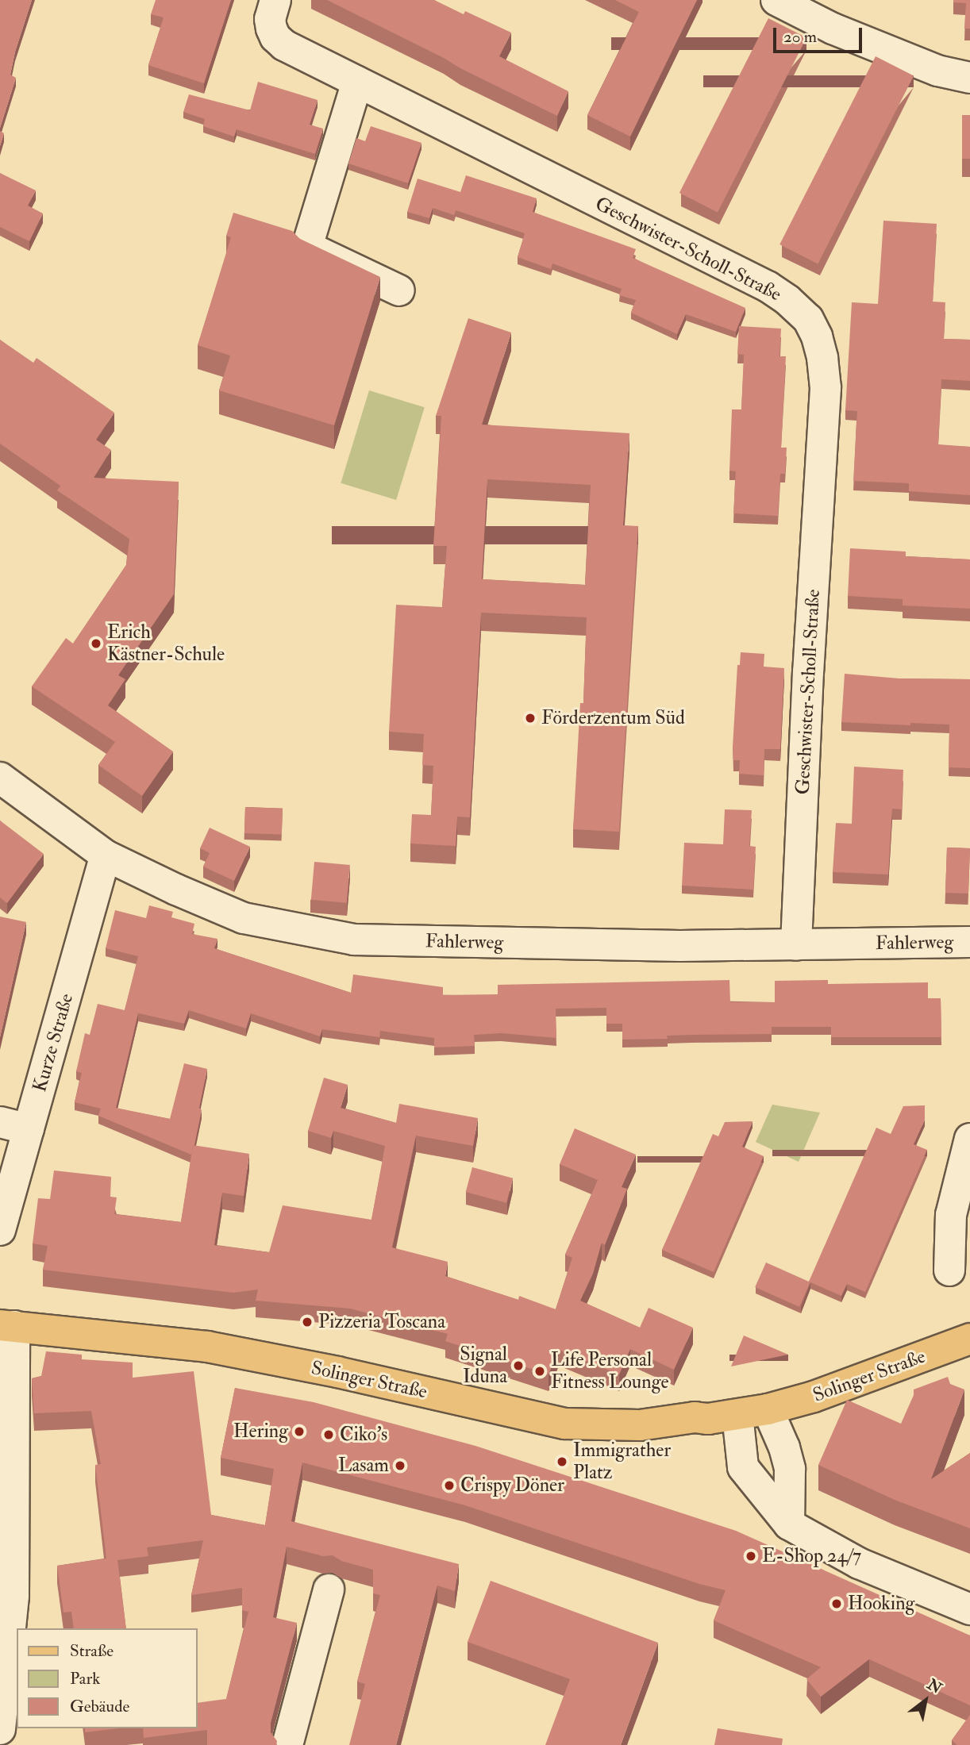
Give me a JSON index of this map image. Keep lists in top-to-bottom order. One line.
{"streets":{"main road":["Solinger Straße"],"street":["Geschwister-Scholl-Straße","Fahlerweg","Kurze Straße"]},"crossings":[["Geschwister-Scholl-Straße","Fahlerweg"],["Fahlerweg","Kurze Straße"]],"places":["Erich Kästner-Schule","Förderzentum Süd","Pizzeria Toscana","Signal Iduna","Life Personal Fitness Lounge","Hering","Ciko's","Immigrather Platz","Lasam","Crispy Döner","E-Shop 24/7","Hooking"],"legend":["Straße","Park","Gebäude"],"scale_bar":"20 m","north":"top right"}
